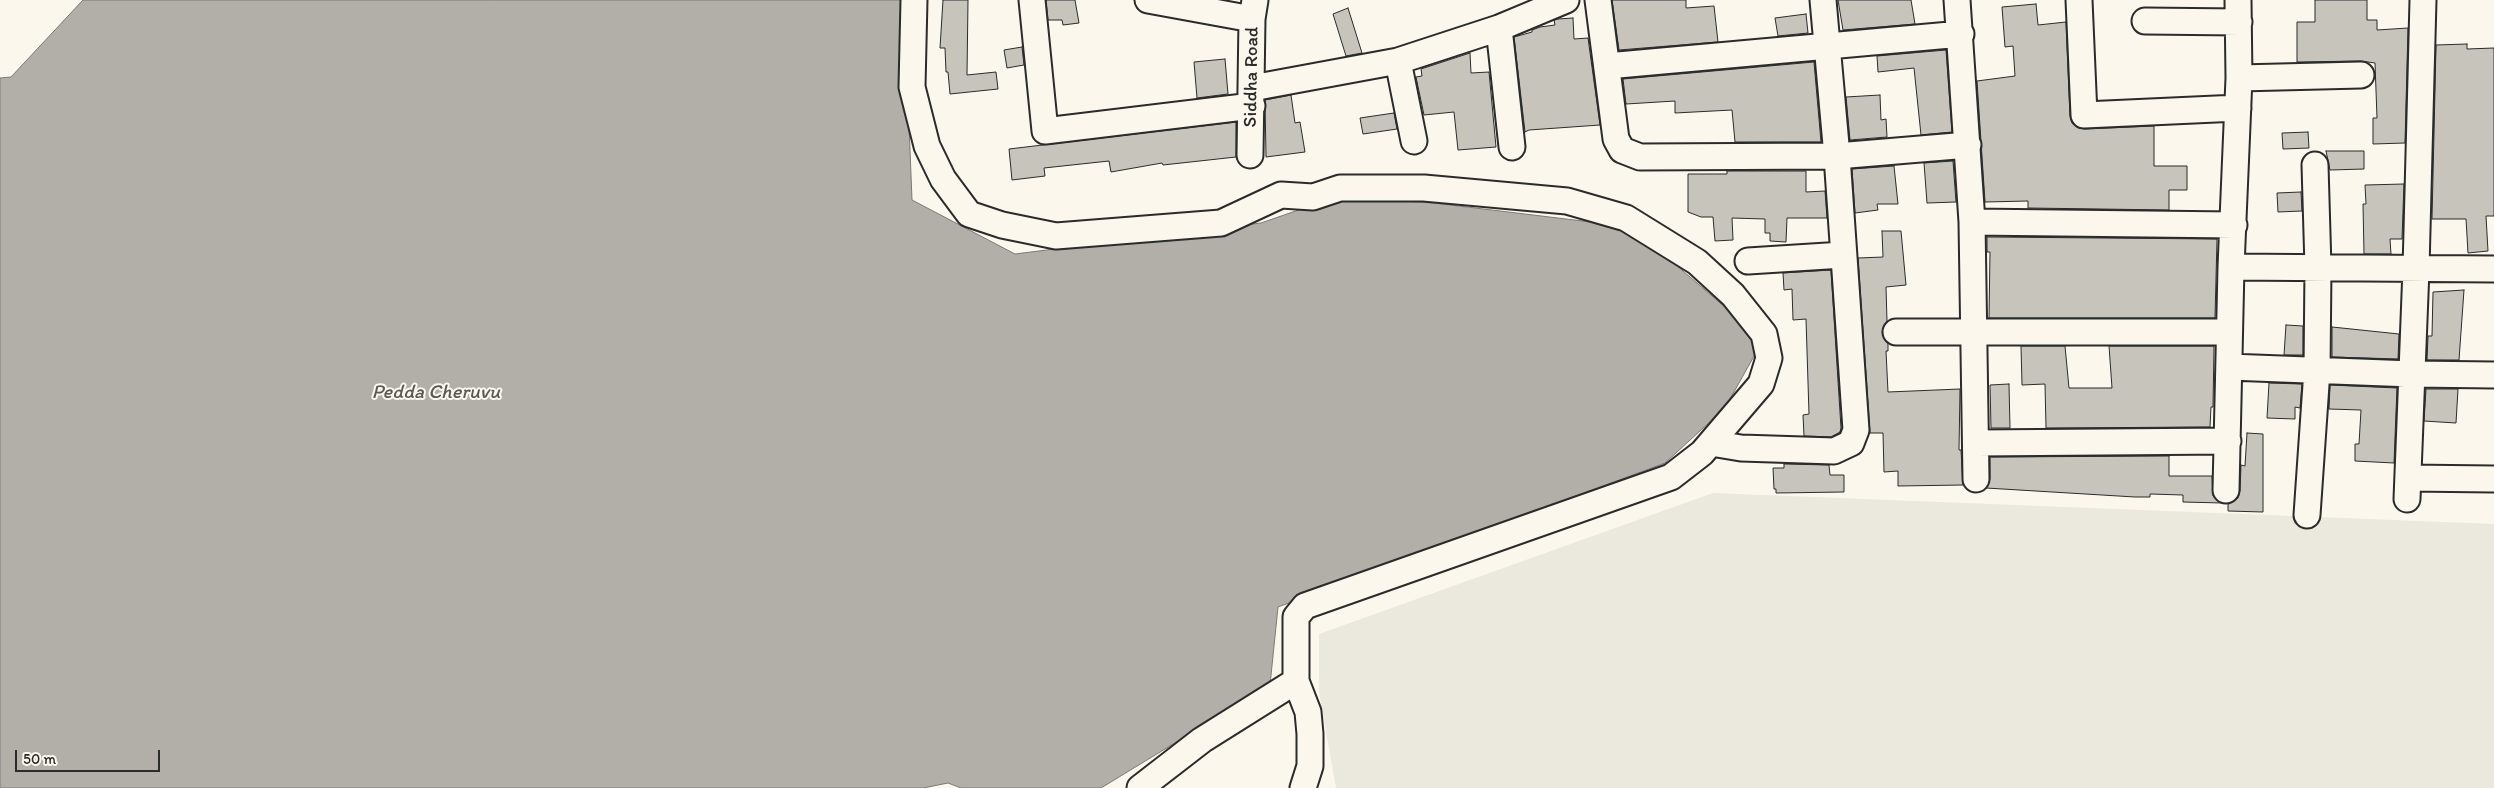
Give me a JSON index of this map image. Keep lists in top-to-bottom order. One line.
{"streets":{"street":["Siddha Road"]},"water":["Pedda Cheruvu"],"scale_bar":"50 m"}
